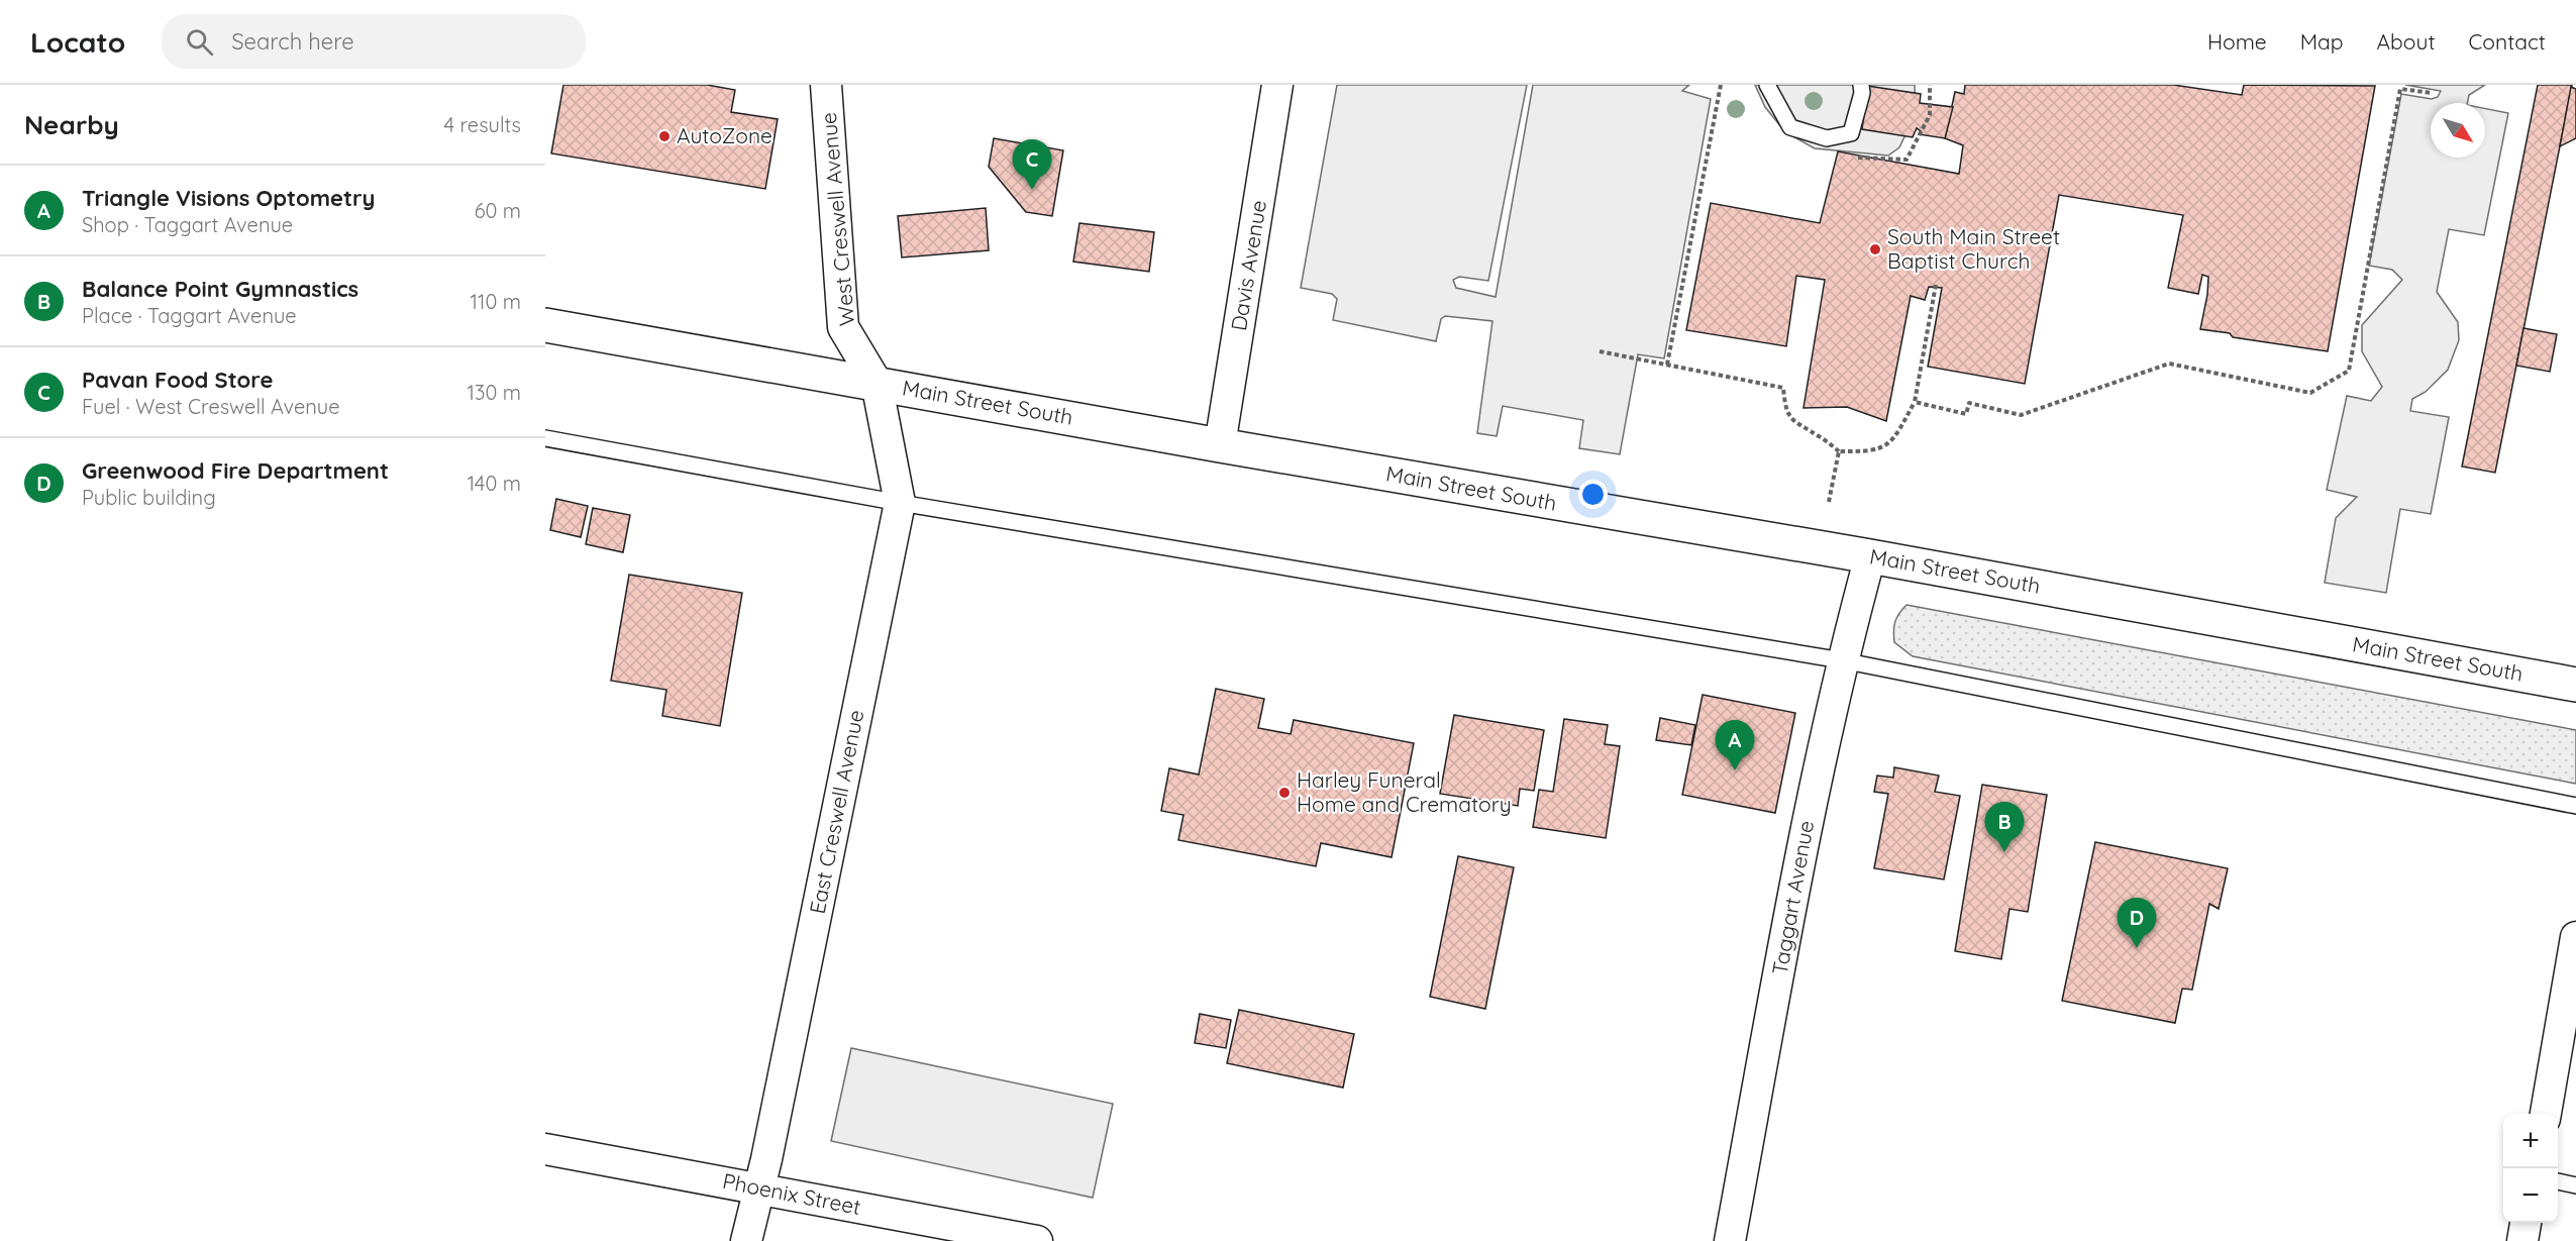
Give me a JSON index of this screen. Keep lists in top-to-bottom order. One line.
{"streets":{"main road":["Main Street South"],"street":["West Creswell Avenue","Davis Avenue","East Creswell Avenue","Taggart Avenue","Phoenix Street"]},"crossings":[["West Creswell Avenue","Main Street South"],["West Creswell Avenue","East Creswell Avenue"],["Davis Avenue","Main Street South"],["Main Street South","East Creswell Avenue"],["Main Street South","Taggart Avenue"],["East Creswell Avenue","Phoenix Street"]],"places":["AutoZone","South Main Street Baptist Church","Harley Funeral Home and Crematory"],"north":"bottom right","page":{"header":"Locato","search":"Search here","nav":["Home","Map","About","Contact"],"heading":["Nearby","4 results"],"pins":["C","A","B","D"],"list":[{"mark":"A","name":"Triangle Visions Optometry","note":"Shop · Taggart Avenue","value":"60 m"},{"mark":"B","name":"Balance Point Gymnastics","note":"Place · Taggart Avenue","value":"110 m"},{"mark":"C","name":"Pavan Food Store","note":"Fuel · West Creswell Avenue","value":"130 m"},{"mark":"D","name":"Greenwood Fire Department","note":"Public building","value":"140 m"}],"map_buttons":["+","−"]}}
